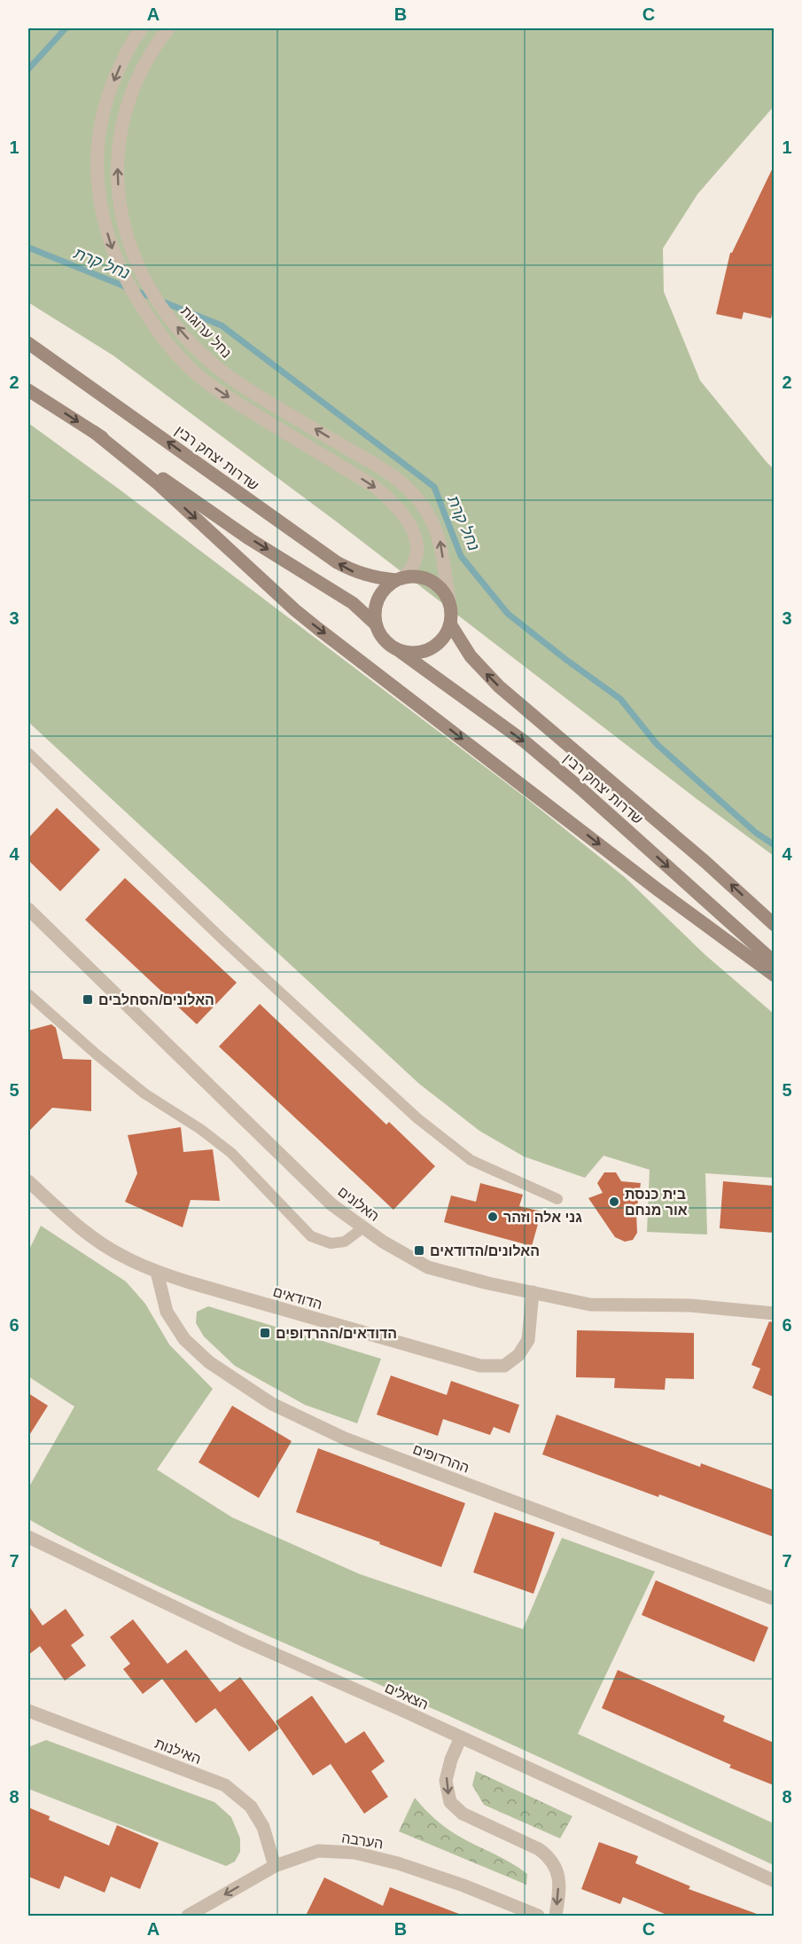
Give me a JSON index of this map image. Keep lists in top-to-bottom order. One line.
{"streets":{"main road":["שדרות יצחק רבין"],"street":["נחל ערוגות","האלונים","הדודאים","ההרדופים","הצאלים","האילנות","הערבה"]},"crossings":[["נחל ערוגות","שדרות יצחק רבין"],["האלונים","הדודאים"],["הדודאים","ההרדופים"],["האילנות","הערבה"]],"one_way":["נחל ערוגות"],"water":["נחל קרת"],"places":{"transit":["האלונים/הסחלבים","האלונים/הדודאים","הדודאים/ההרדופים"],"other":["בית כנסת אור מנחם","גני אלה וזהר"]},"grid":{"columns":["A","B","C"],"rows":["1","2","3","4","5","6","7","8"]}}
